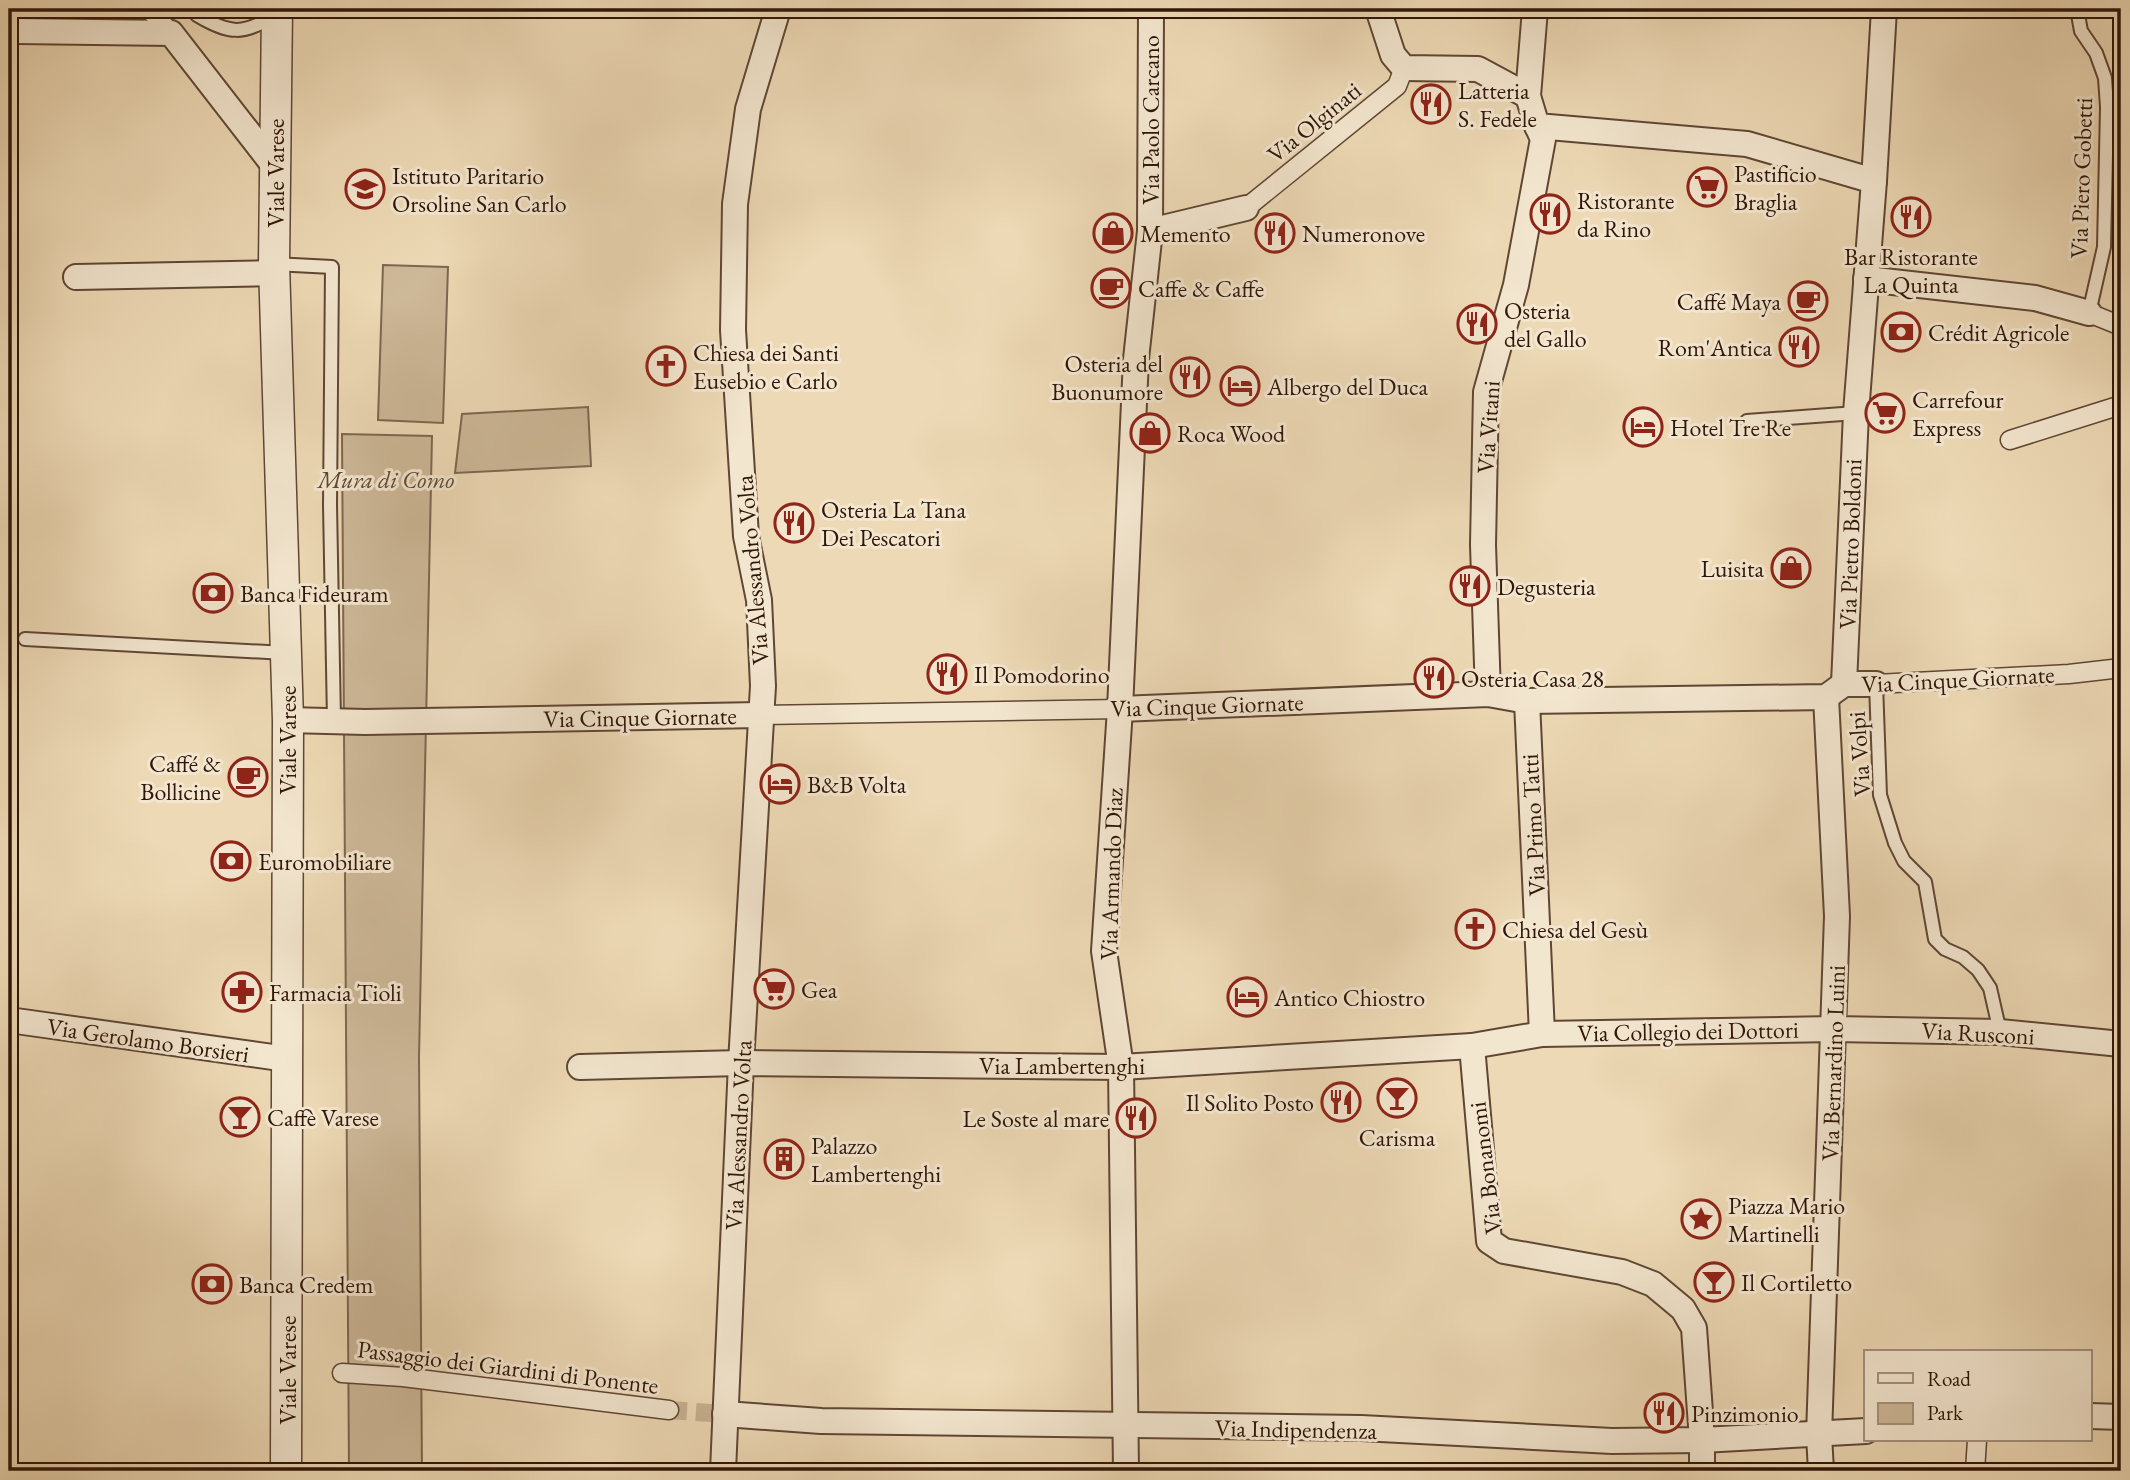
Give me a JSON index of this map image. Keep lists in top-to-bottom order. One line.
{"streets":{"street":["Via Paolo Carcano","Via Olginati","Viale Varese","Via Vitani","Via Pietro Boldoni","Via Alessandro Volta","Via Cinque Giornate","Via Primo Tatti","Via Armando Diaz","Via Collegio dei Dottori","Via Rusconi","Via Gerolamo Borsieri","Via Bernardino Luini","Via Lambertenghi","Via Bonanomi","Passaggio dei Giardini di Ponente","Via Indipendenza"],"lane":["Via Piero Gobetti","Via Volpi"]},"crossings":[["Via Paolo Carcano","Via Armando Diaz"],["Viale Varese","Via Cinque Giornate"],["Viale Varese","Via Gerolamo Borsieri"],["Via Vitani","Via Cinque Giornate"],["Via Pietro Boldoni","Via Cinque Giornate"],["Via Pietro Boldoni","Via Bernardino Luini"],["Via Alessandro Volta","Via Cinque Giornate"],["Via Alessandro Volta","Via Lambertenghi"],["Via Alessandro Volta","Via Indipendenza"],["Via Cinque Giornate","Via Volpi"],["Via Cinque Giornate","Via Primo Tatti"],["Via Cinque Giornate","Via Armando Diaz"],["Via Cinque Giornate","Via Bernardino Luini"],["Via Volpi","Via Rusconi"],["Via Primo Tatti","Via Collegio dei Dottori"],["Via Primo Tatti","Via Lambertenghi"],["Via Armando Diaz","Via Lambertenghi"],["Via Armando Diaz","Via Indipendenza"],["Via Collegio dei Dottori","Via Rusconi"],["Via Collegio dei Dottori","Via Bernardino Luini"],["Via Collegio dei Dottori","Via Lambertenghi"],["Via Rusconi","Via Bernardino Luini"],["Via Bernardino Luini","Via Indipendenza"],["Via Lambertenghi","Via Bonanomi"],["Via Bonanomi","Via Indipendenza"]],"parks":["Mura di Como"],"places":{"restaurant":["Latteria S. Fedele","Ristorante da Rino","Bar Ristorante La Quinta","Numeronove","Osteria del Gallo","Rom'Antica","Osteria del Buonumore","Osteria La Tana Dei Pescatori","Degusteria","Il Pomodorino","Osteria Casa 28","Il Solito Posto","Le Soste al mare","Pinzimonio"],"supermarket":["Pastificio Braglia","Carrefour Express","Gea"],"school or university":["Istituto Paritario Orsoline San Carlo"],"shop":["Memento","Roca Wood","Luisita"],"cafe":["Caffe & Caffe","Caffé Maya","Caffé & Bollicine"],"bank":["Crédit Agricole","Banca Fideuram","Euromobiliare","Banca Credem"],"church":["Chiesa dei Santi Eusebio e Carlo","Chiesa del Gesù"],"hotel":["Albergo del Duca","Hotel Tre Re","B&B Volta","Antico Chiostro"],"pharmacy":["Farmacia Tioli"],"bar":["Carisma","Caffè Varese","Il Cortiletto"],"building":["Palazzo Lambertenghi"],"place":["Piazza Mario Martinelli"]},"legend":["Road","Park"]}
